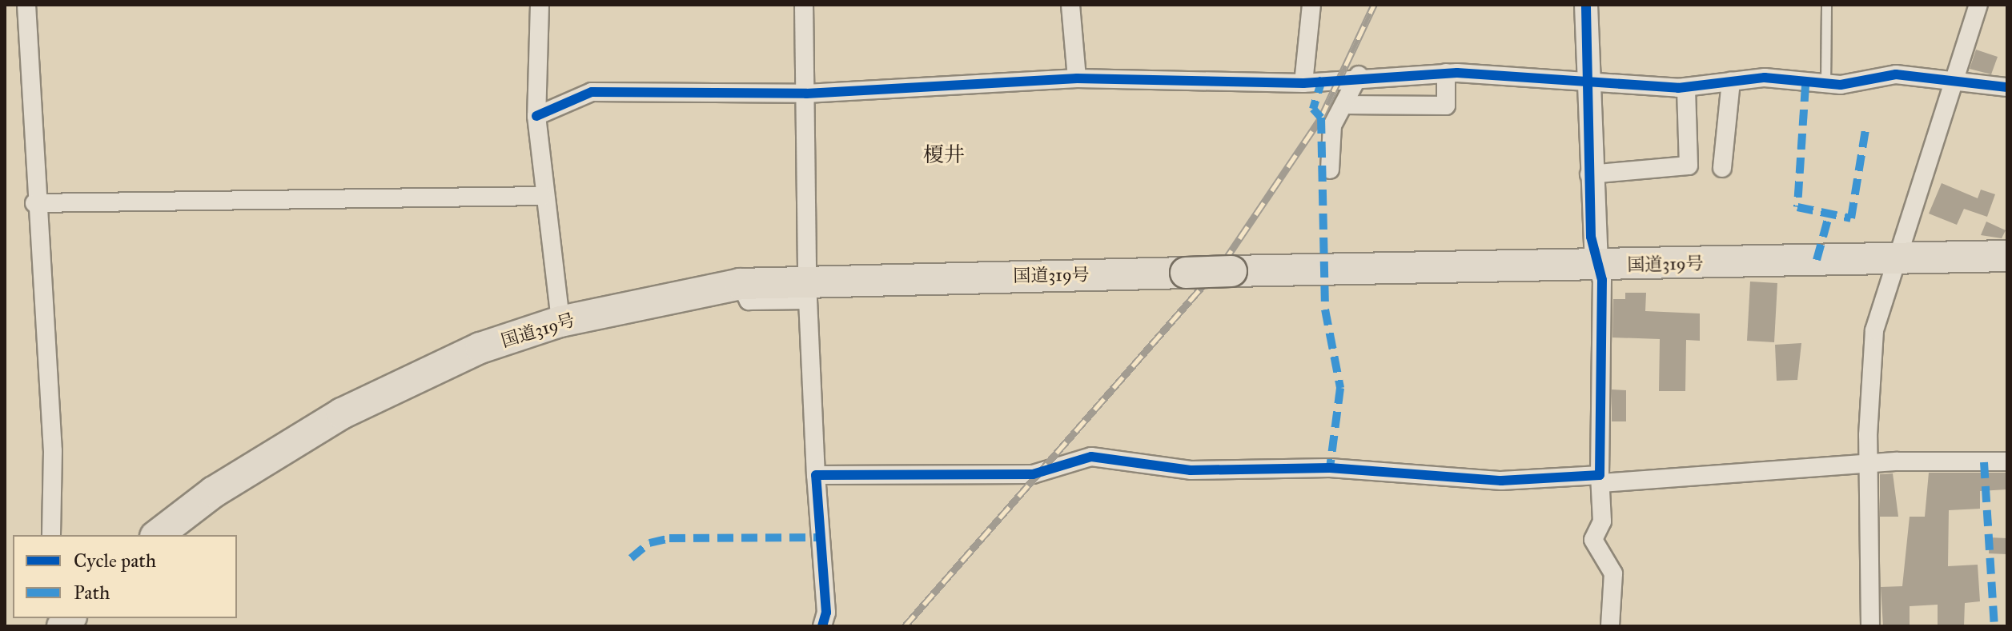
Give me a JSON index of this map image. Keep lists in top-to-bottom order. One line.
{"streets":{"highway":["国道319号"]},"districts":["榎井"],"legend":["Cycle path","Path"]}
